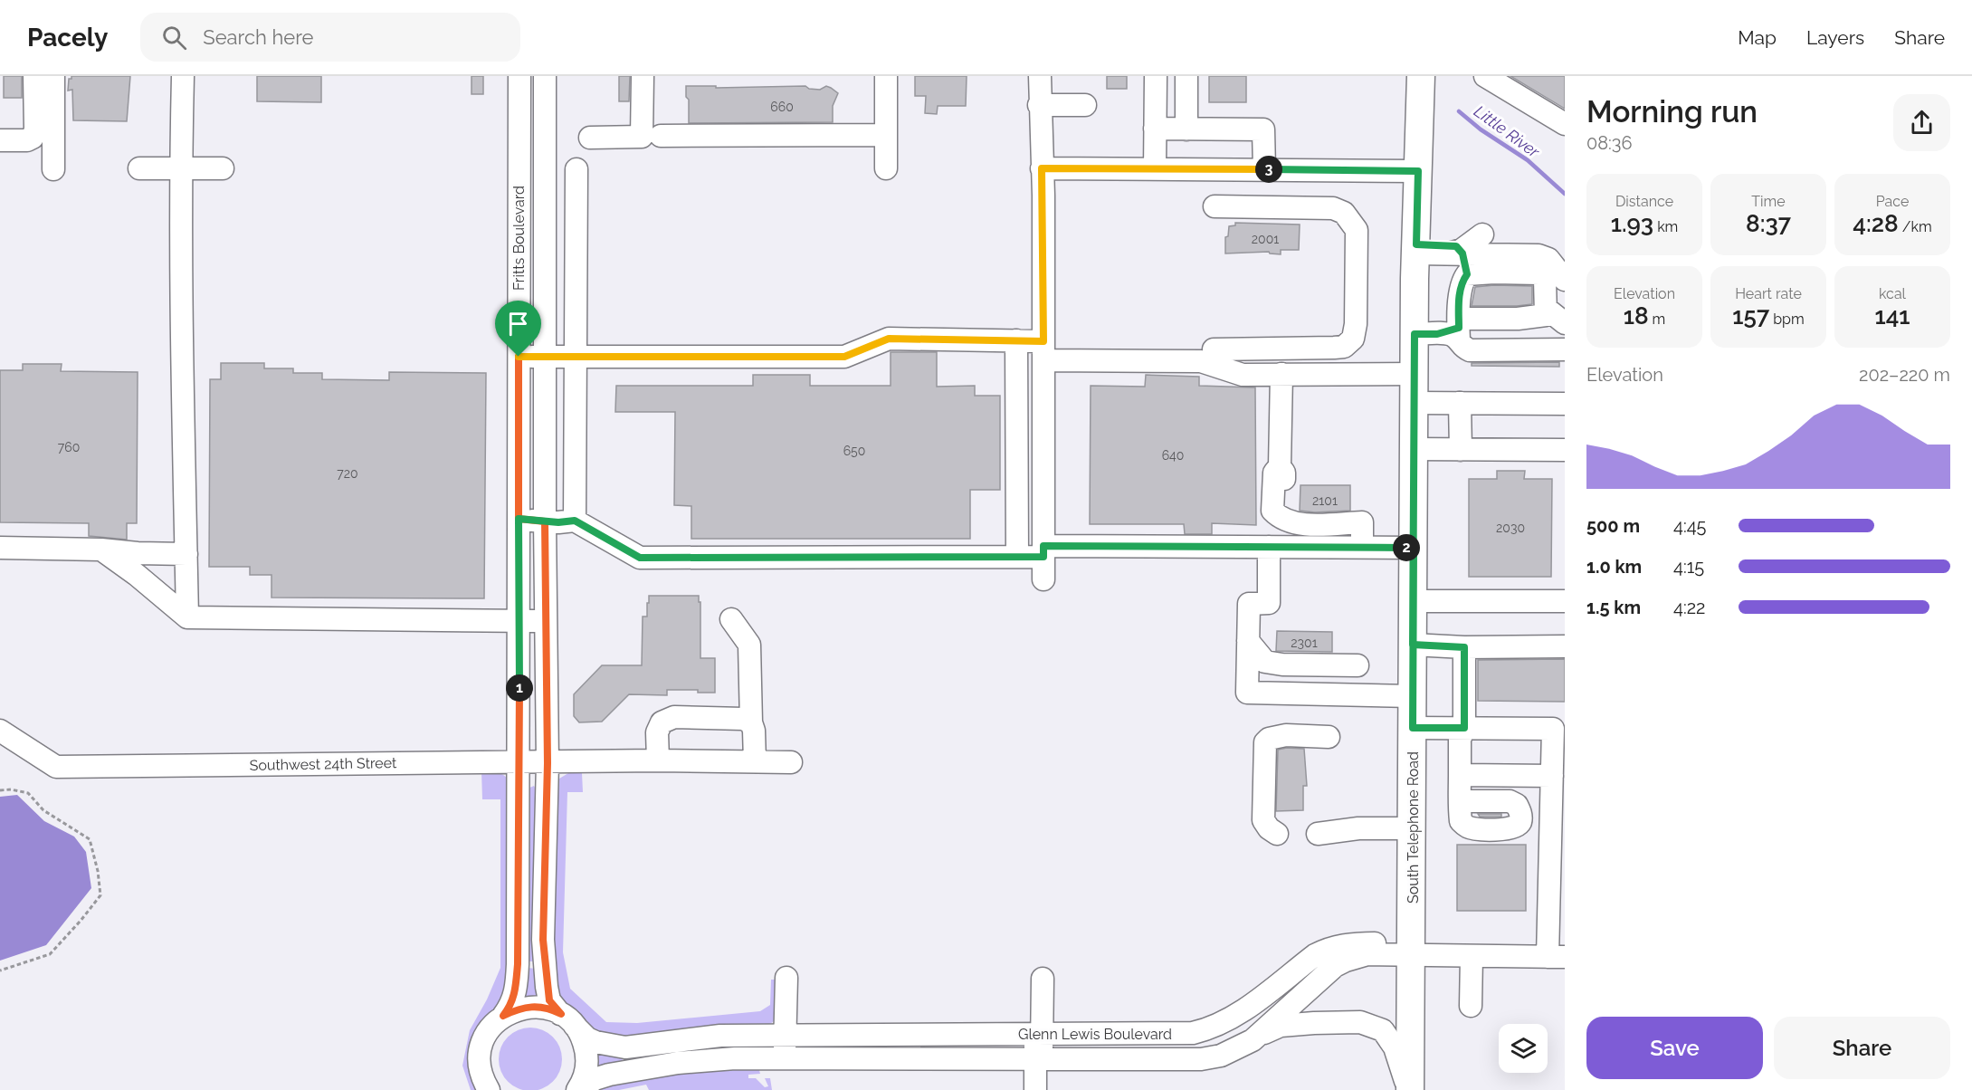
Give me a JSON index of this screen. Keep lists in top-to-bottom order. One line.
{"streets":{"main road":["South Telephone Road"],"street":["Fritts Boulevard","Southwest 24th Street","Glenn Lewis Boulevard"]},"crossings":[["Fritts Boulevard","Southwest 24th Street"],["Fritts Boulevard","Glenn Lewis Boulevard"],["South Telephone Road","Glenn Lewis Boulevard"]],"water":["Little River"],"house_numbers":["660","2001","760","650","640","720","2101","2030","2301"],"page":{"header":"Pacely","search":"Search here","nav":["Map","Layers","Share"],"heading":["Morning run","08:36"],"pins":["3","2","1"],"stats":[["Distance","1.93 km"],["Time","8:37"],["Pace","4:28 /km"],["Elevation","18 m"],["Heart rate","157 bpm"],["kcal","141"]],"chart":["Elevation","202–220 m"],"list":[{"name":"500 m","note":"4:45"},{"name":"1.0 km","note":"4:15"},{"name":"1.5 km","note":"4:22"}],"buttons":["Save","Share"]}}
